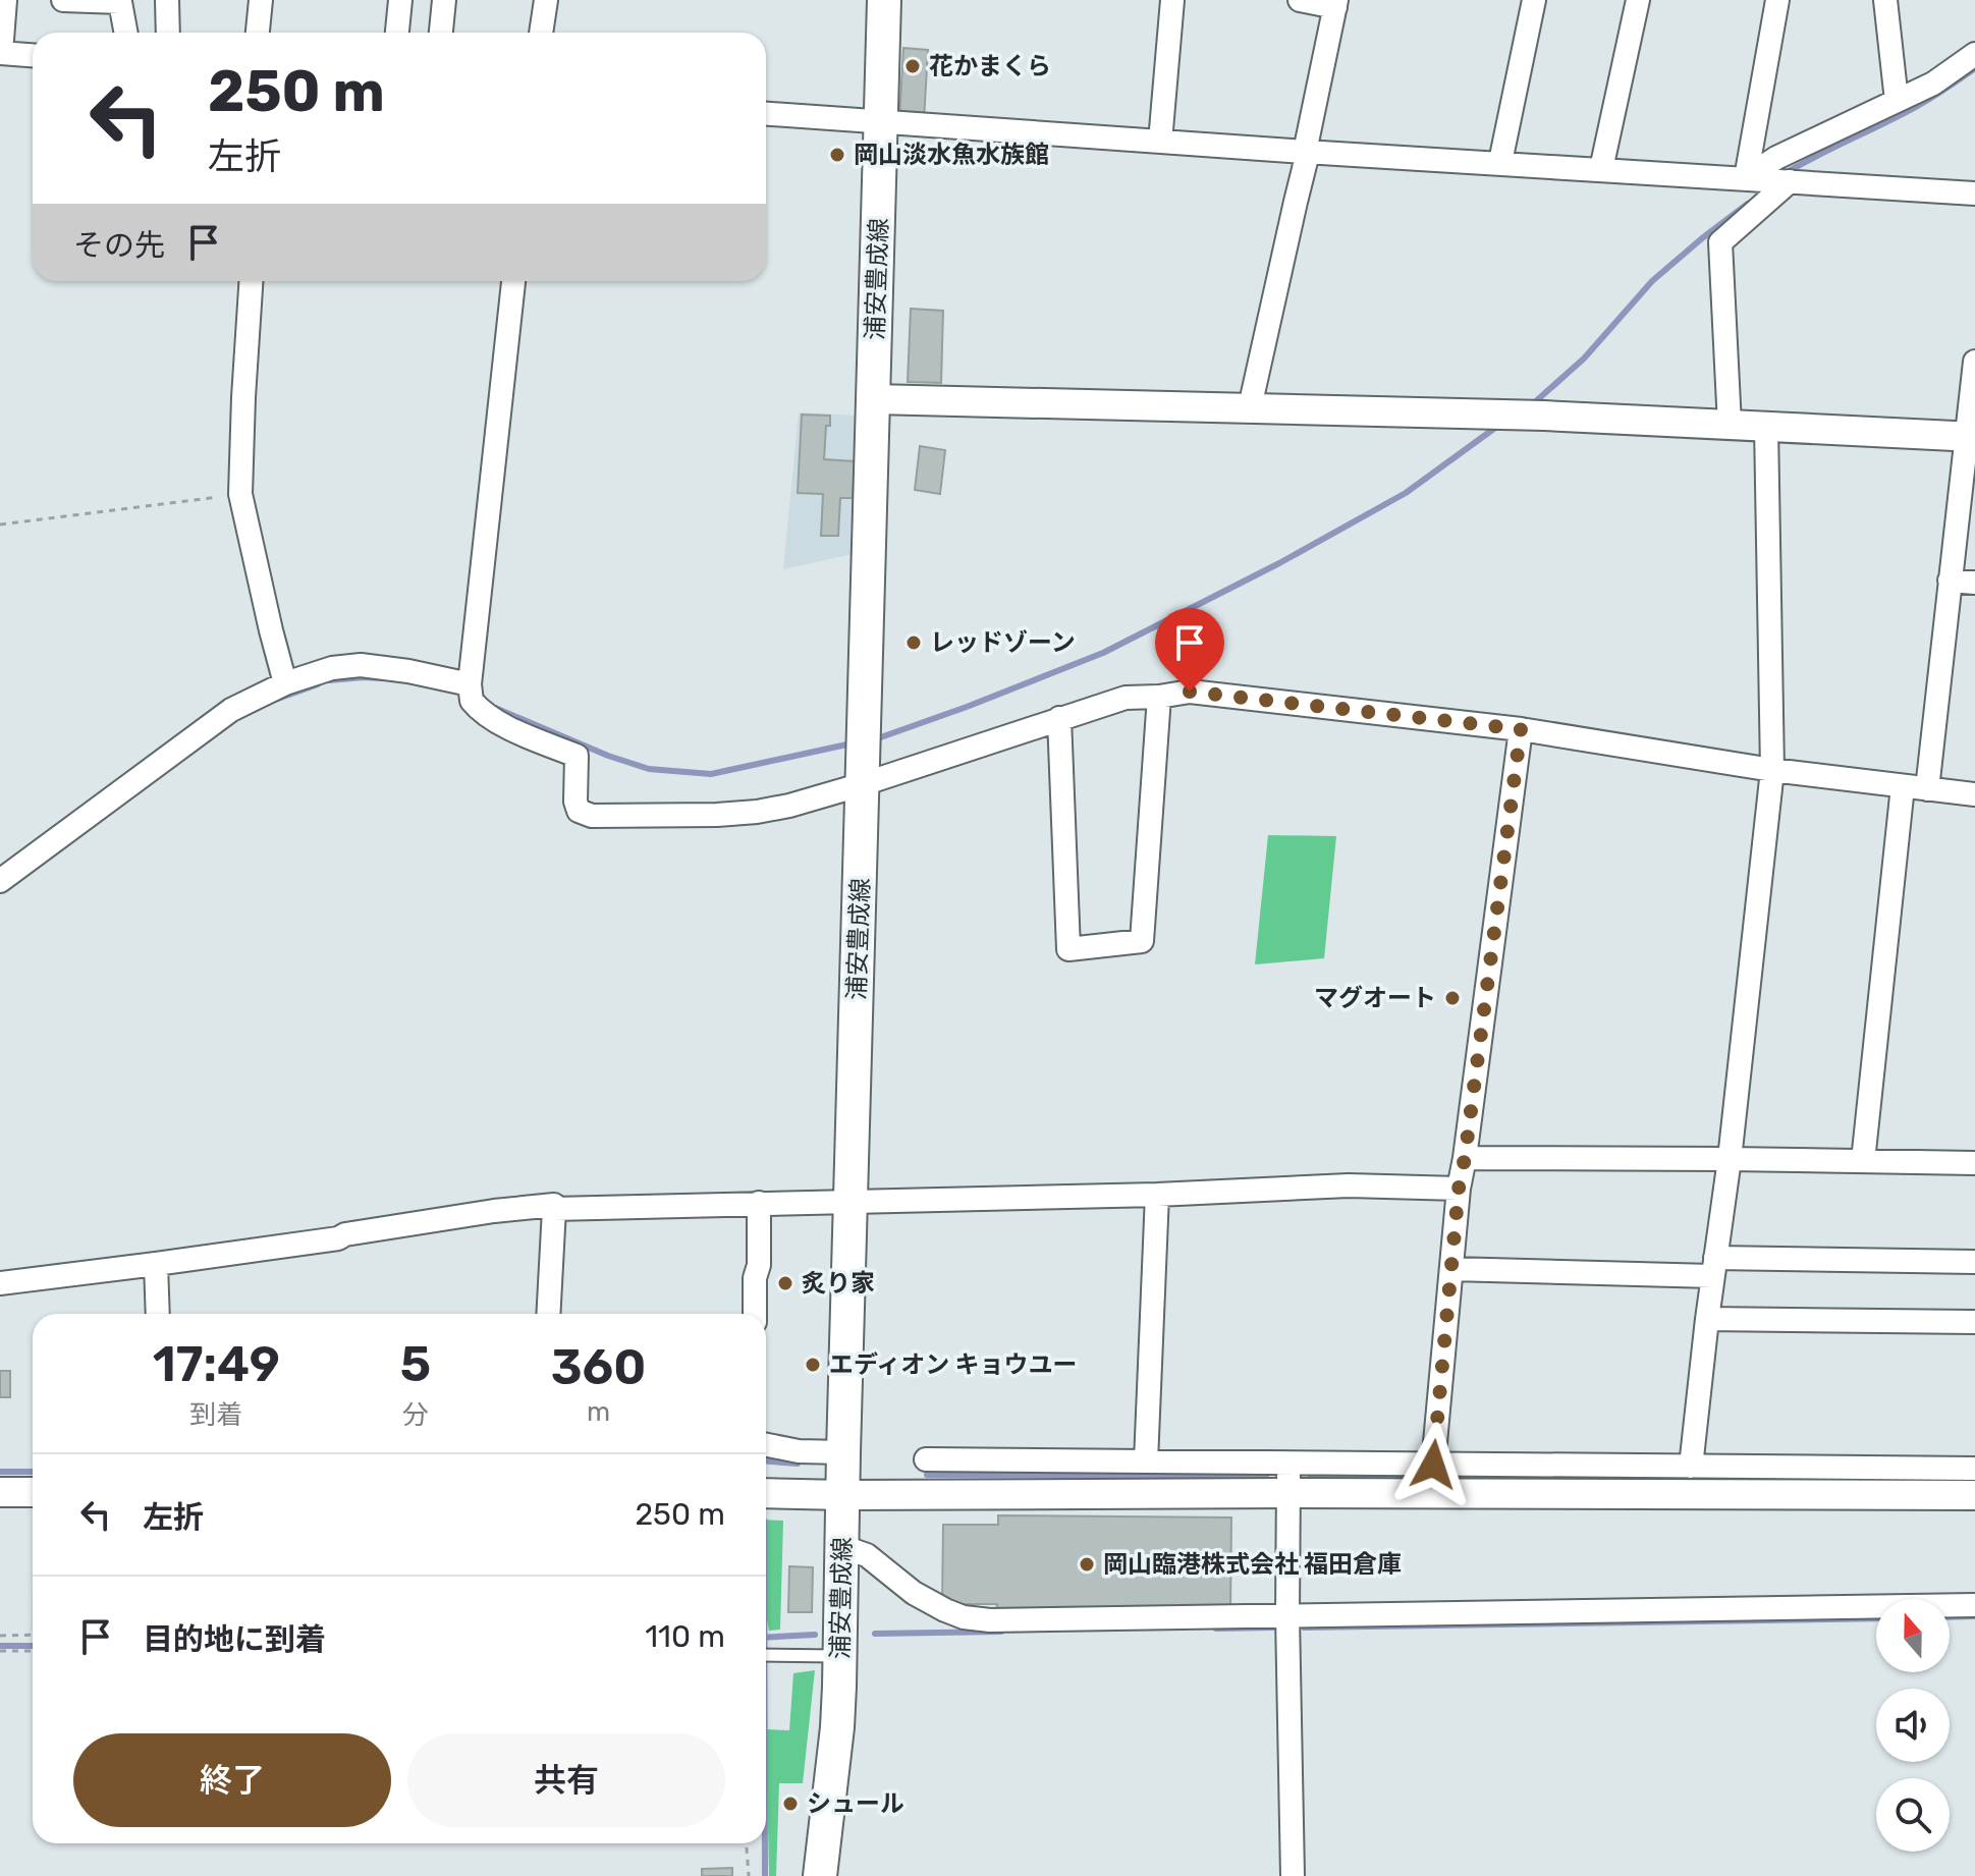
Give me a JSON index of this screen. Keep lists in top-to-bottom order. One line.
{"streets":{"main road":["浦安豊成線"]},"places":["花かまくら","岡山淡水魚水族館","レッドゾーン","マグオート","炙り家","エディオン キョウユー","岡山臨港株式会社 福田倉庫","シュール"],"north":"top","page":{"turn":["250 m","左折"],"then":"その先","eta":["17:49","到着","5","分","360","m"],"list":[{"name":"左折","value":"250 m"},{"name":"目的地に到着","value":"110 m"}],"buttons":["終了","共有"]}}
